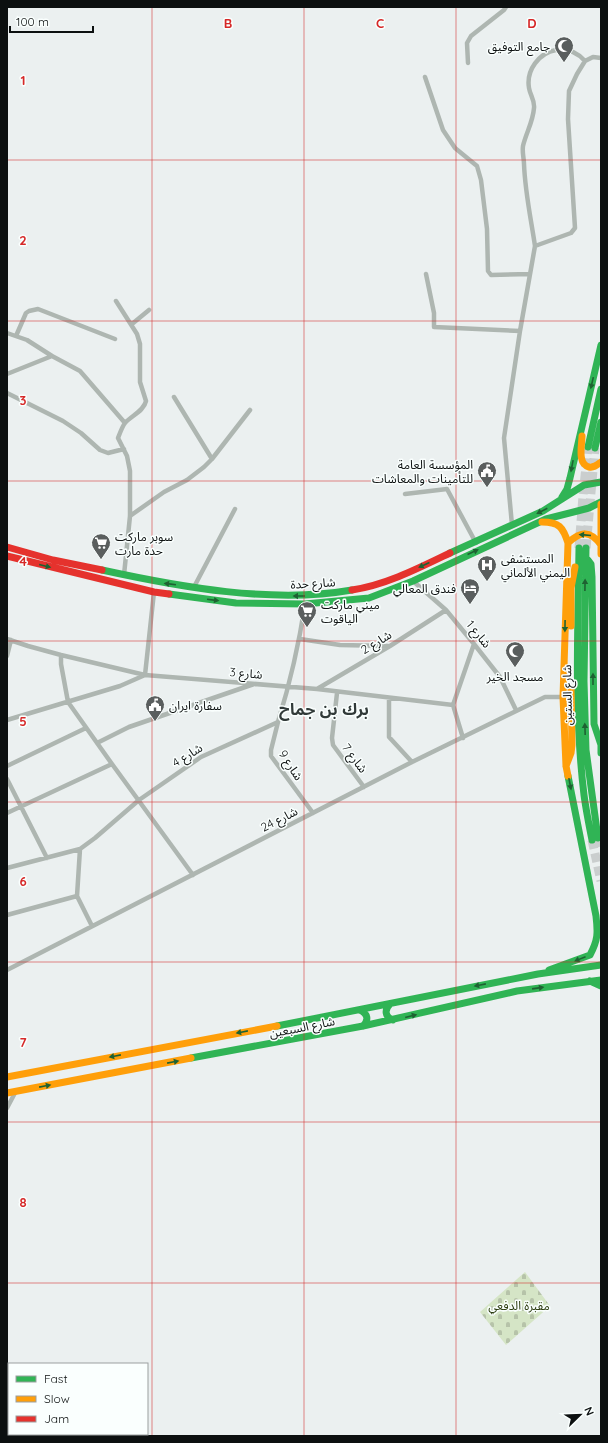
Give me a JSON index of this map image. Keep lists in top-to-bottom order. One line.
{"streets":{"main road":["شارع حدة","شارع الستين","شارع السبعين"],"street":["شارع 1","شارع 2","شارع 3","شارع 4","شارع 7","شارع 9","شارع 24"]},"crossings":[["شارع حدة","شارع 1"],["شارع 1","شارع 2"],["شارع 1","شارع 24"],["شارع 2","شارع 3"],["شارع 3","شارع 7"],["شارع 4","شارع 9"],["شارع 7","شارع 24"],["شارع 9","شارع 24"]],"districts":["برك بن جماح"],"parks":["مقبرة الدفعي"],"places":{"mosque":["جامع التوفيق","مسجد الخير"],"public building":["المؤسسة العامة للتأمينات والمعاشات","سفارة ايران"],"supermarket":["سوبر ماركت حدة مارت","ميني ماركت الياقوت"],"hospital":["المستشفى اليمني الألماني"],"hotel":["فندق المعالي"]},"legend":["Fast","Slow","Jam"],"scale_bar":"100 m","north":"top right","grid":{"columns":["B","C","D"],"rows":["1","2","3","4","5","6","7","8"]}}
